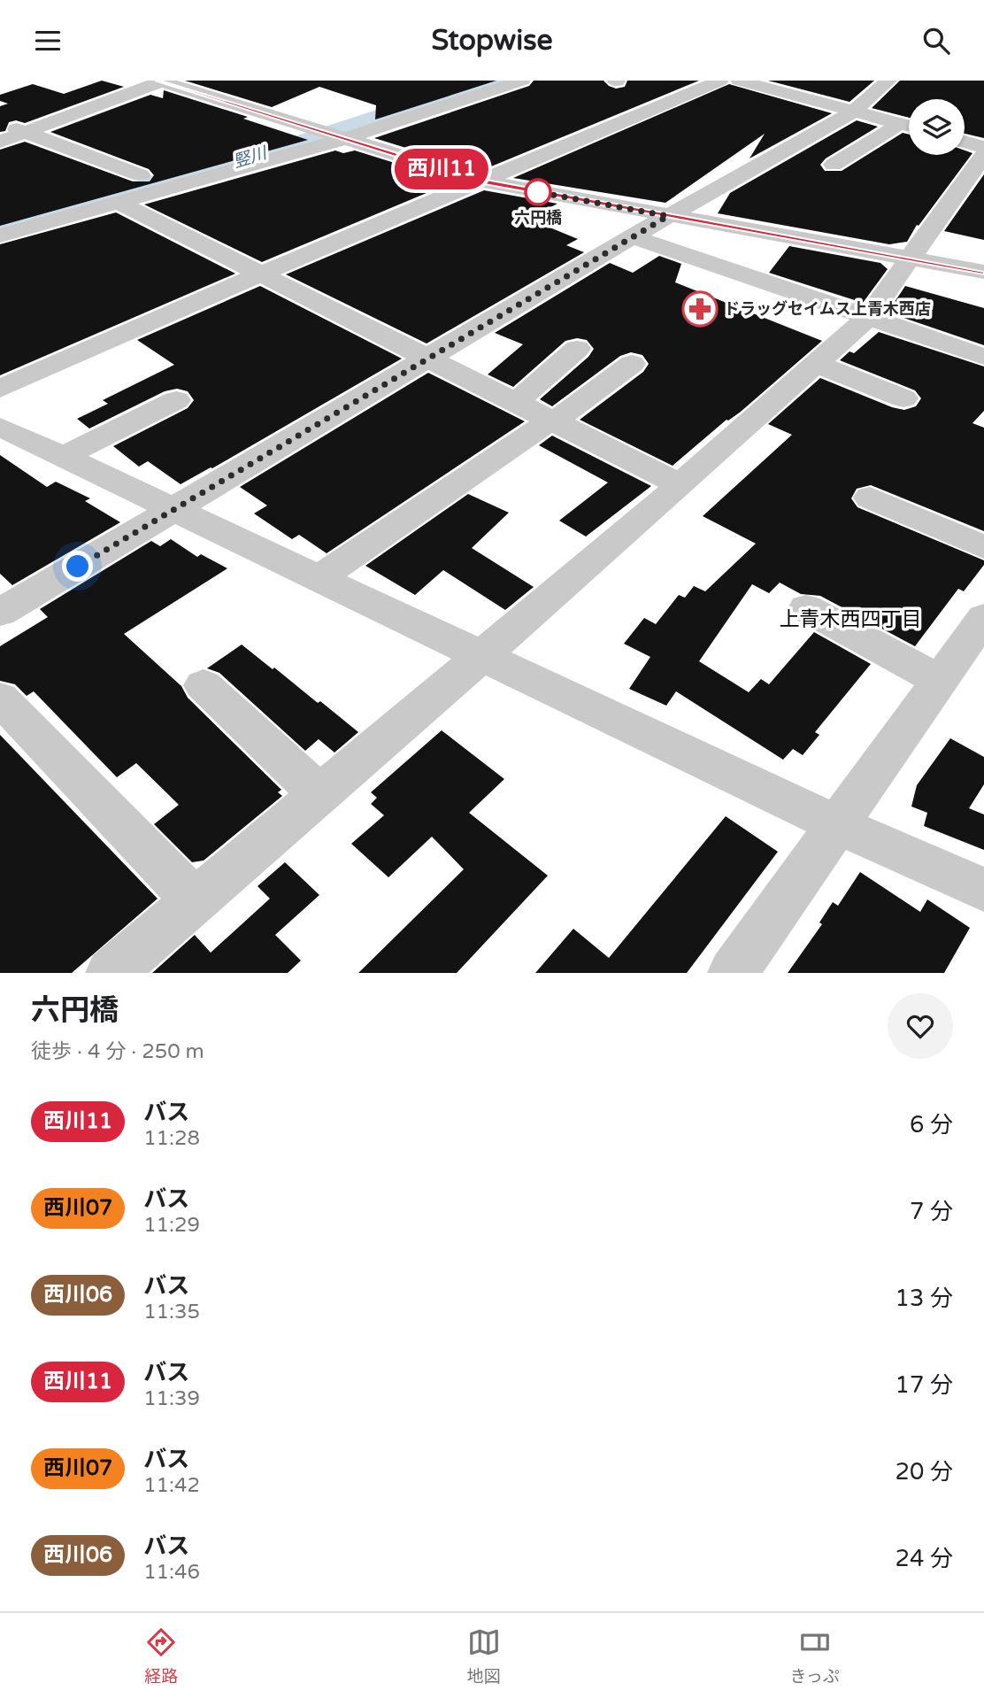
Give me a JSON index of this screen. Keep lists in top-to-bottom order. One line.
{"districts":["上青木西四丁目"],"water":["竪川"],"places":{"other":["六円橋"],"pharmacy":["ドラッグセイムス上青木西店"]},"lines":["bus line 西川11"],"page":{"header":"Stopwise","on_map":"西川11","heading":["六円橋","徒歩 · 4 分 · 250 m"],"list":[{"mark":"西川11","name":"バス","note":"11:28","value":"6 分"},{"mark":"西川07","name":"バス","note":"11:29","value":"7 分"},{"mark":"西川06","name":"バス","note":"11:35","value":"13 分"},{"mark":"西川11","name":"バス","note":"11:39","value":"17 分"},{"mark":"西川07","name":"バス","note":"11:42","value":"20 分"},{"mark":"西川06","name":"バス","note":"11:46","value":"24 分"}],"tabs":["経路","地図","きっぷ"]}}
